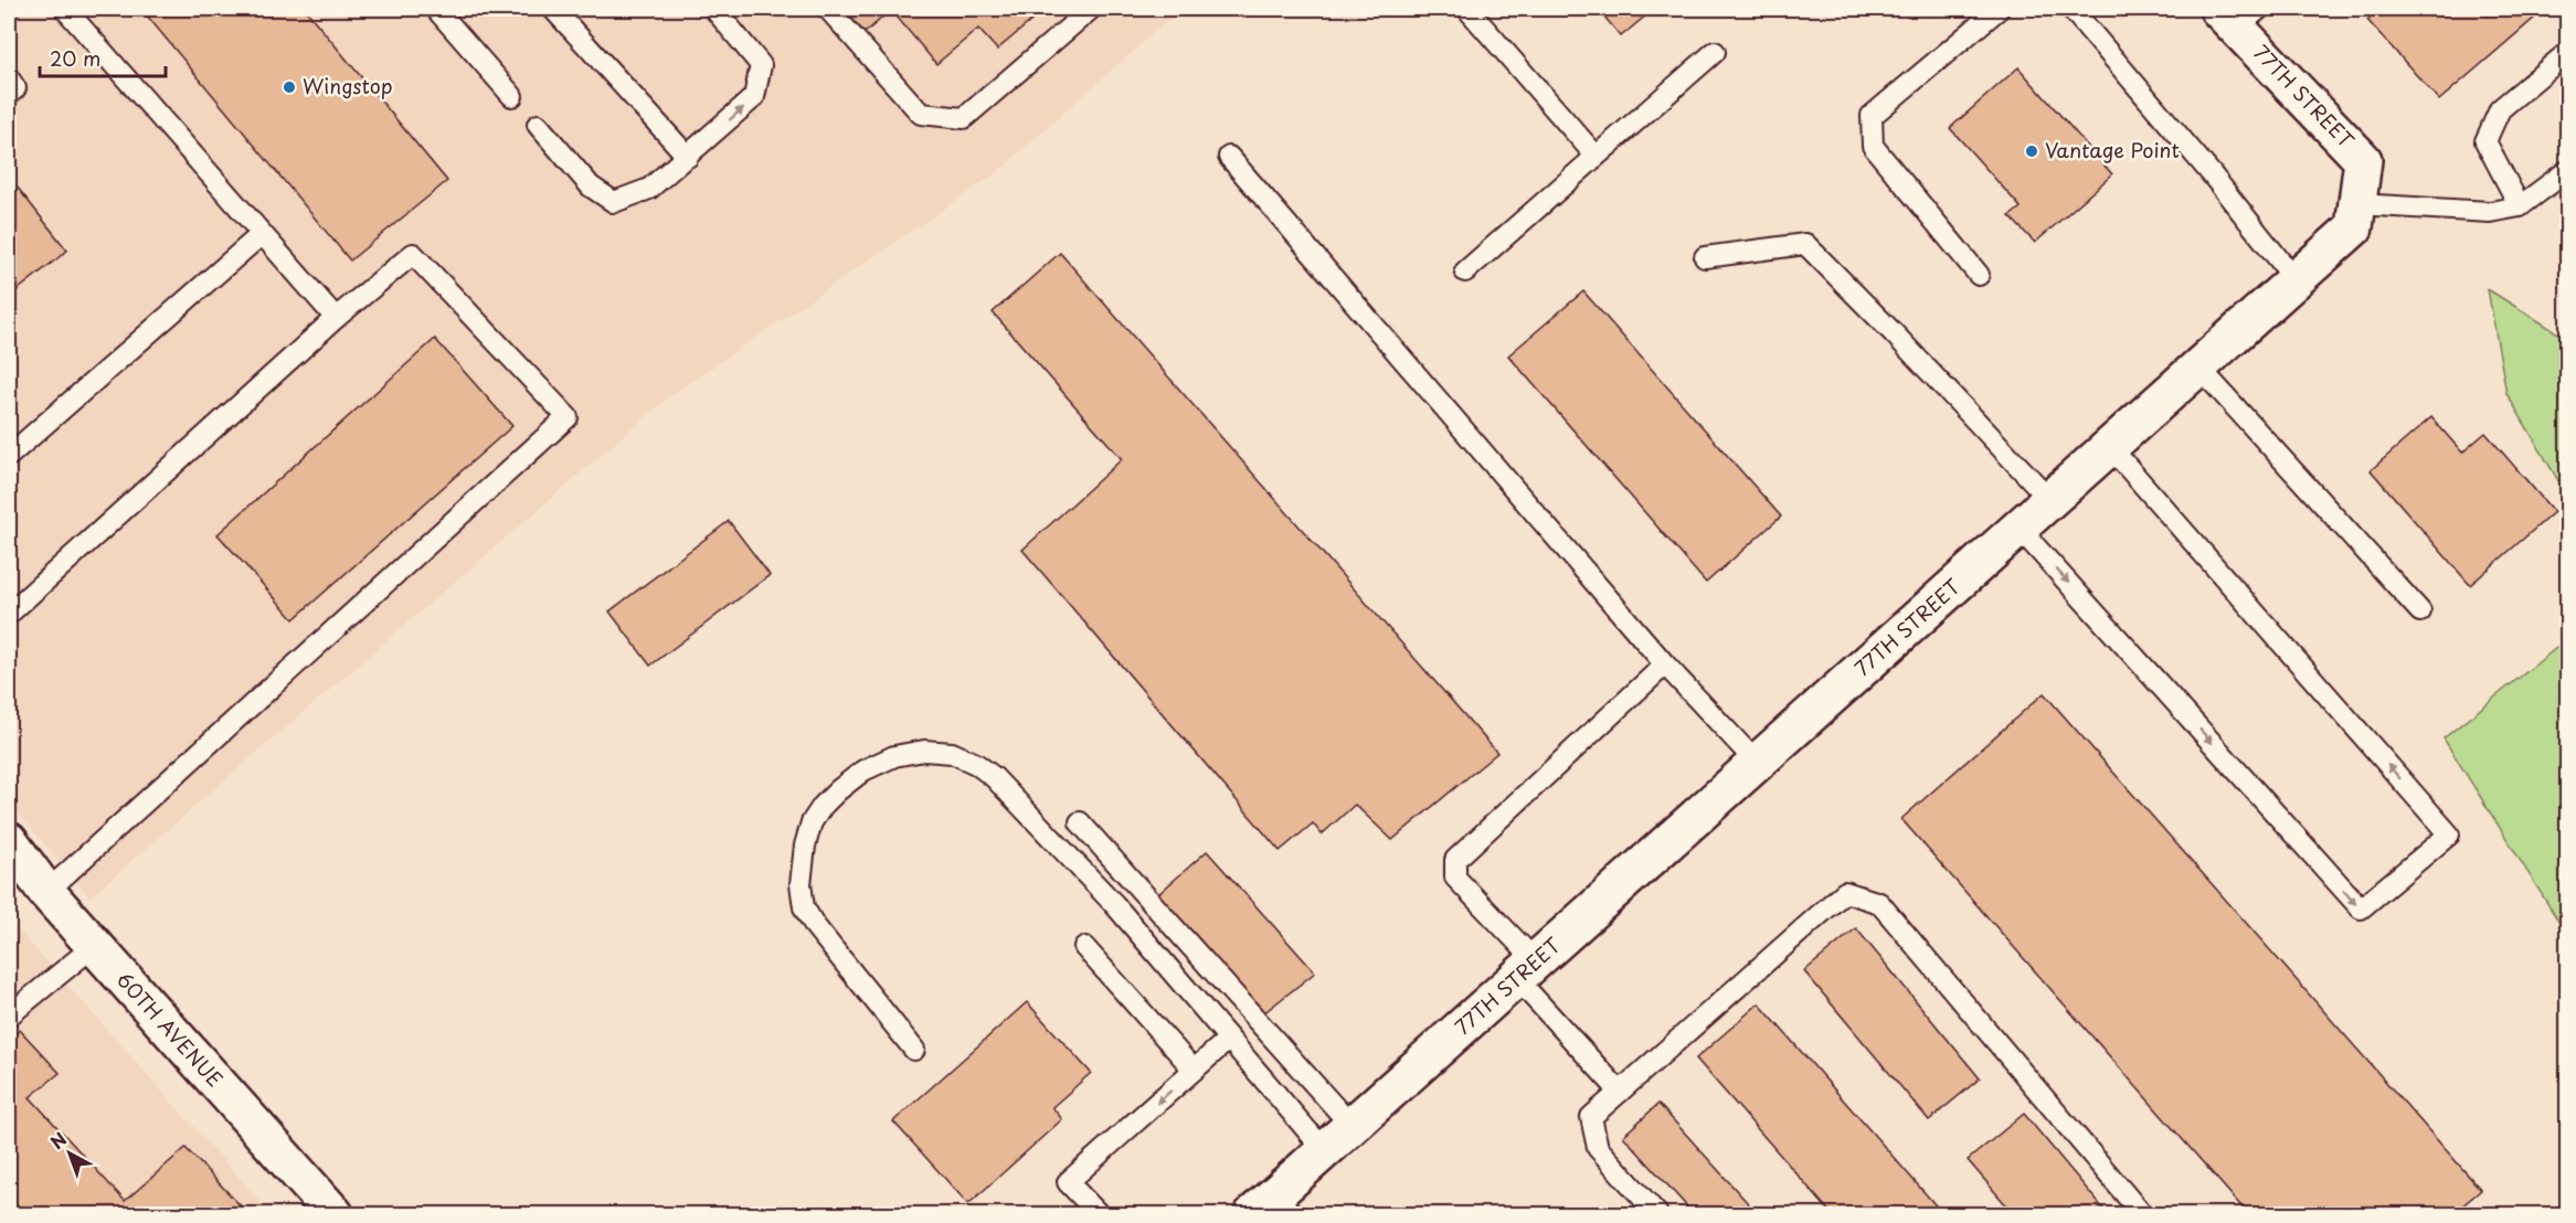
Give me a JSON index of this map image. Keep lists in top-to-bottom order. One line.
{"streets":{"street":["77TH STREET","60TH AVENUE"]},"places":["Wingstop","Vantage Point"],"scale_bar":"20 m","north":"top left"}
